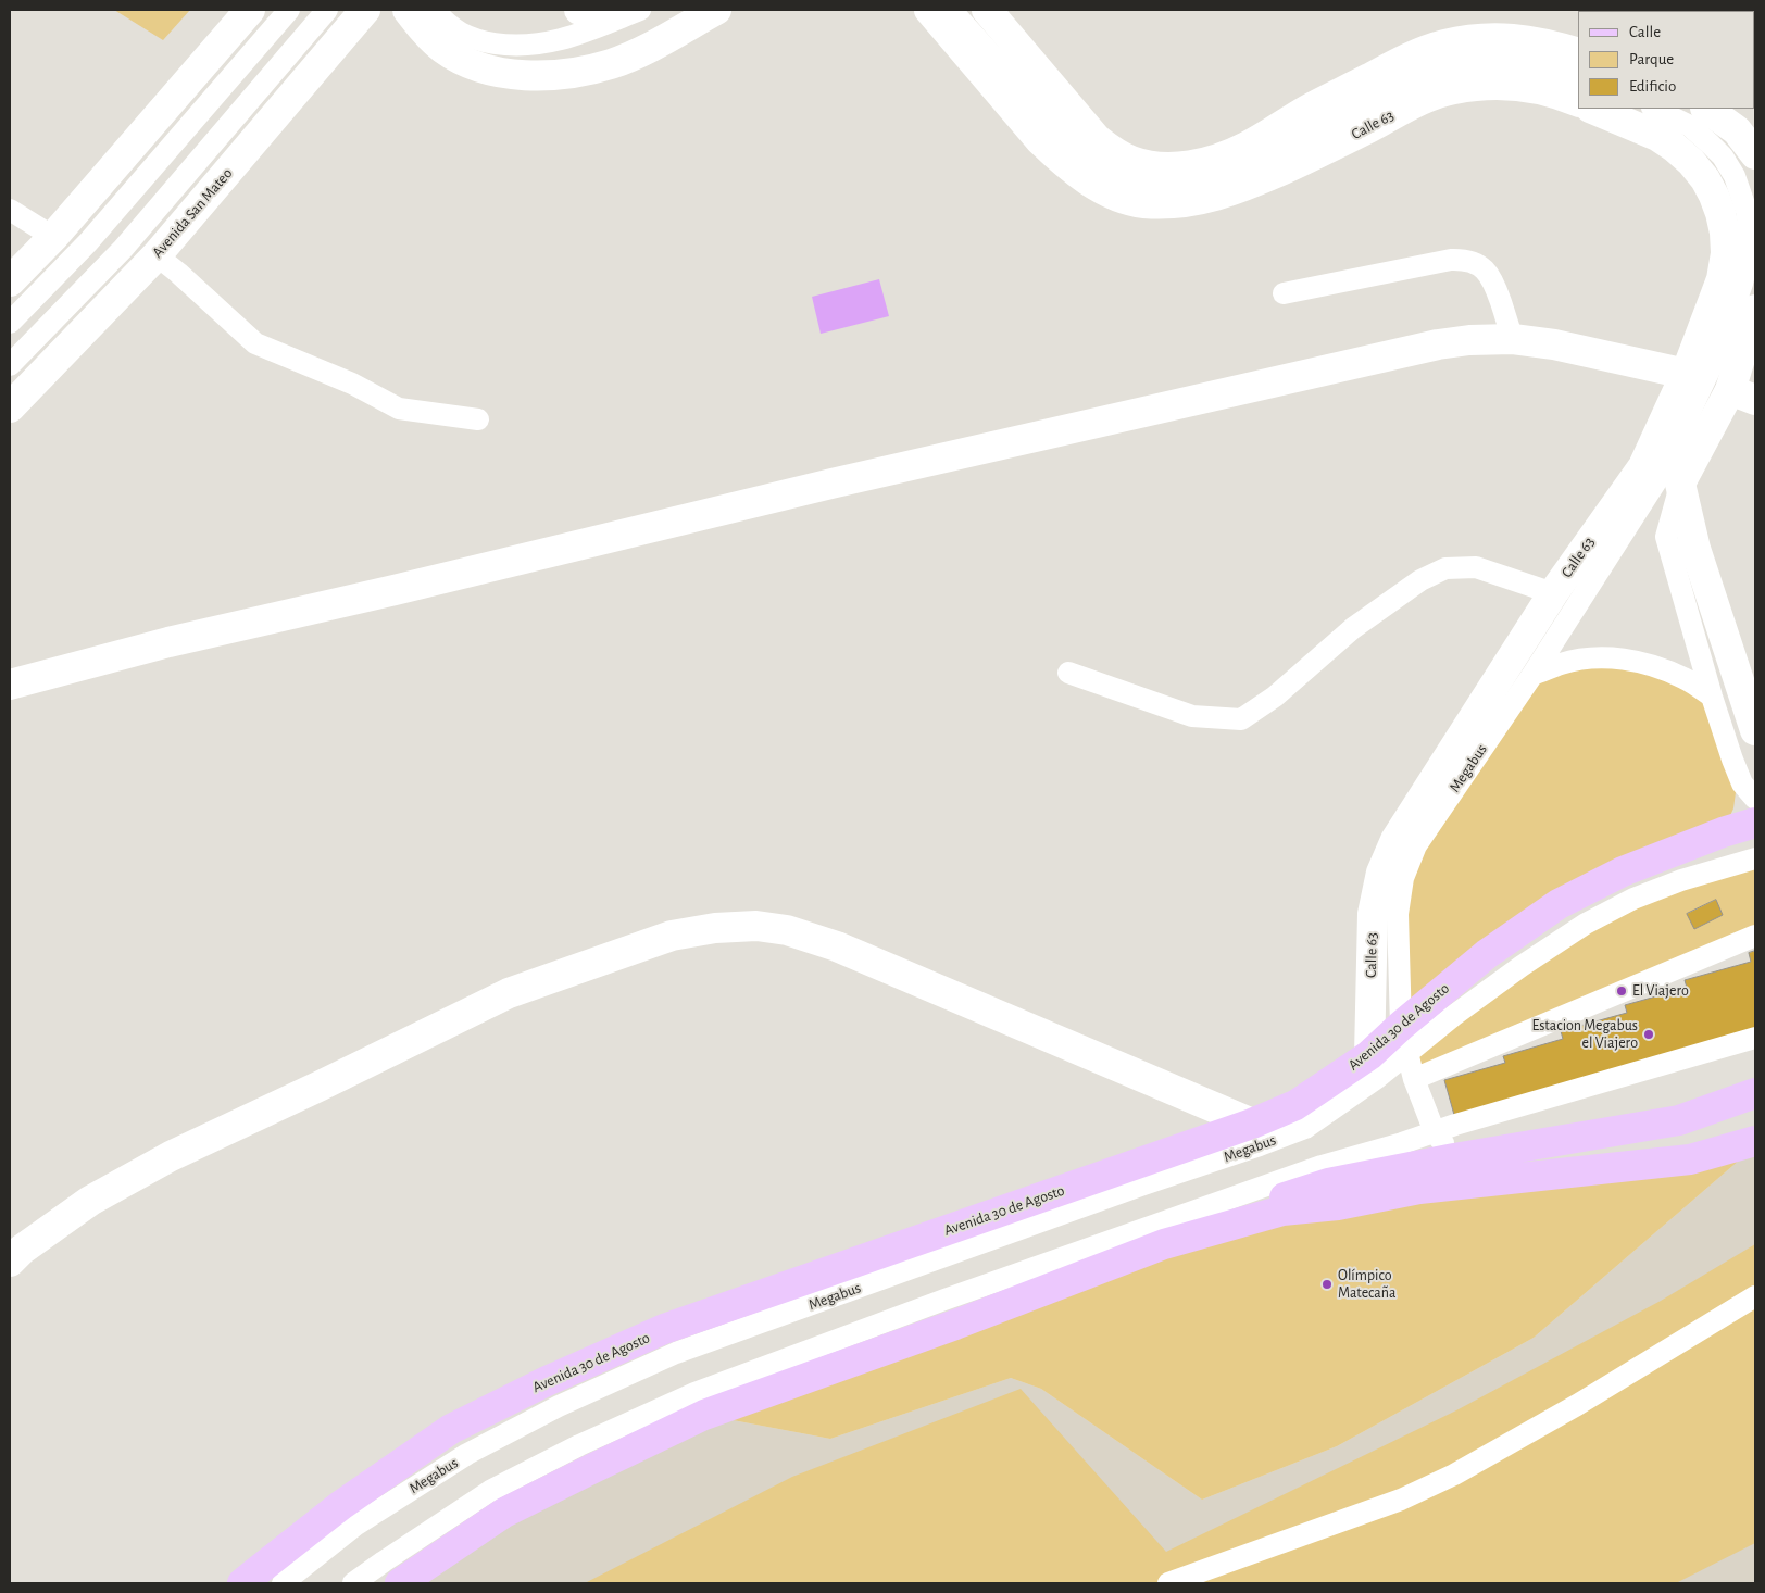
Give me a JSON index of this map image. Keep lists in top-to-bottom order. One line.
{"streets":{"main road":["Avenida 30 de Agosto"],"street":["Calle 63","Avenida San Mateo"],"lane":["Megabus"]},"crossings":[["Calle 63","Avenida 30 de Agosto"],["Megabus","Avenida 30 de Agosto"]],"places":["El Viajero","Estacion Megabus el Viajero","Olímpico Matecaña"],"legend":["Calle","Parque","Edificio"]}
